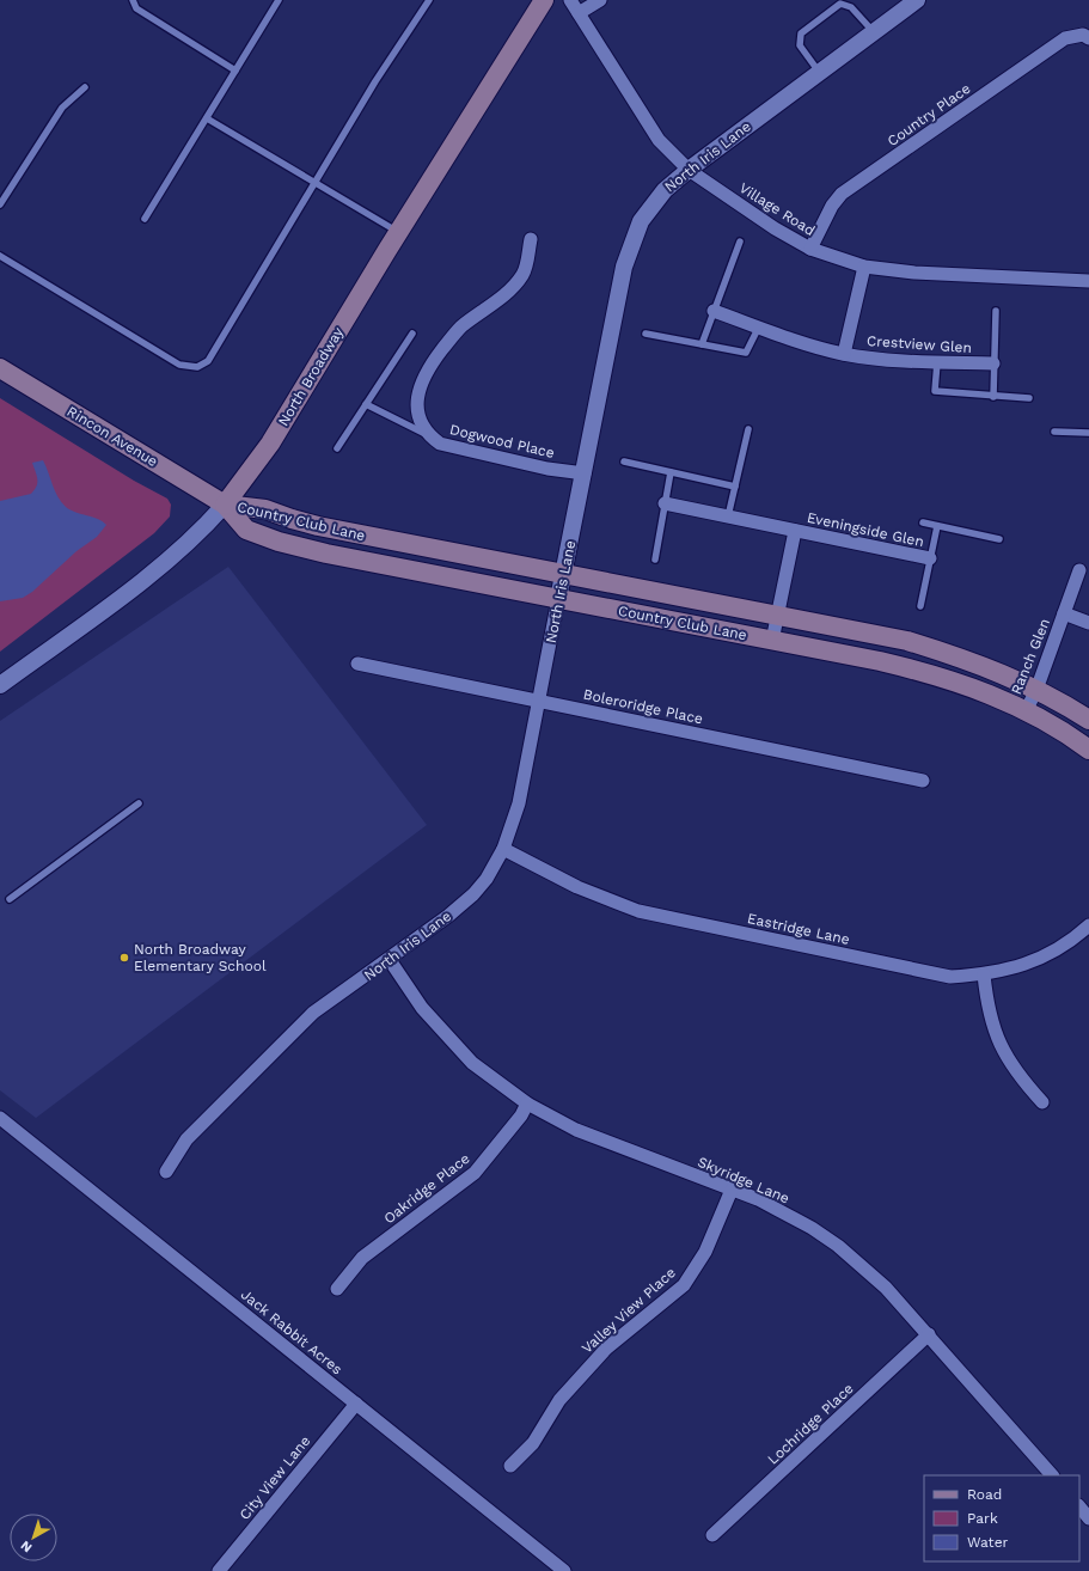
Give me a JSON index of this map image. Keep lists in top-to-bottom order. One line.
{"streets":{"main road":["North Broadway","Rincon Avenue","Country Club Lane"],"street":["Country Place","North Iris Lane","Village Road","Crestview Glen","Dogwood Place","Eveningside Glen","Ranch Glen","Boleroridge Place","Eastridge Lane","Skyridge Lane","Oakridge Place","Valley View Place","Jack Rabbit Acres","Lochridge Place","City View Lane"]},"crossings":[["Country Place","Village Road"],["North Iris Lane","Village Road"],["North Iris Lane","Dogwood Place"],["North Iris Lane","Country Club Lane"],["North Iris Lane","Boleroridge Place"],["North Iris Lane","Eastridge Lane"],["North Iris Lane","Skyridge Lane"],["Village Road","Crestview Glen"],["North Broadway","Rincon Avenue"],["North Broadway","Country Club Lane"],["Rincon Avenue","Country Club Lane"],["Country Club Lane","Eveningside Glen"],["Country Club Lane","Ranch Glen"],["Skyridge Lane","Oakridge Place"],["Skyridge Lane","Valley View Place"],["Skyridge Lane","Lochridge Place"],["Jack Rabbit Acres","City View Lane"]],"places":["North Broadway Elementary School"],"legend":["Road","Park","Water"],"north":"bottom left"}
